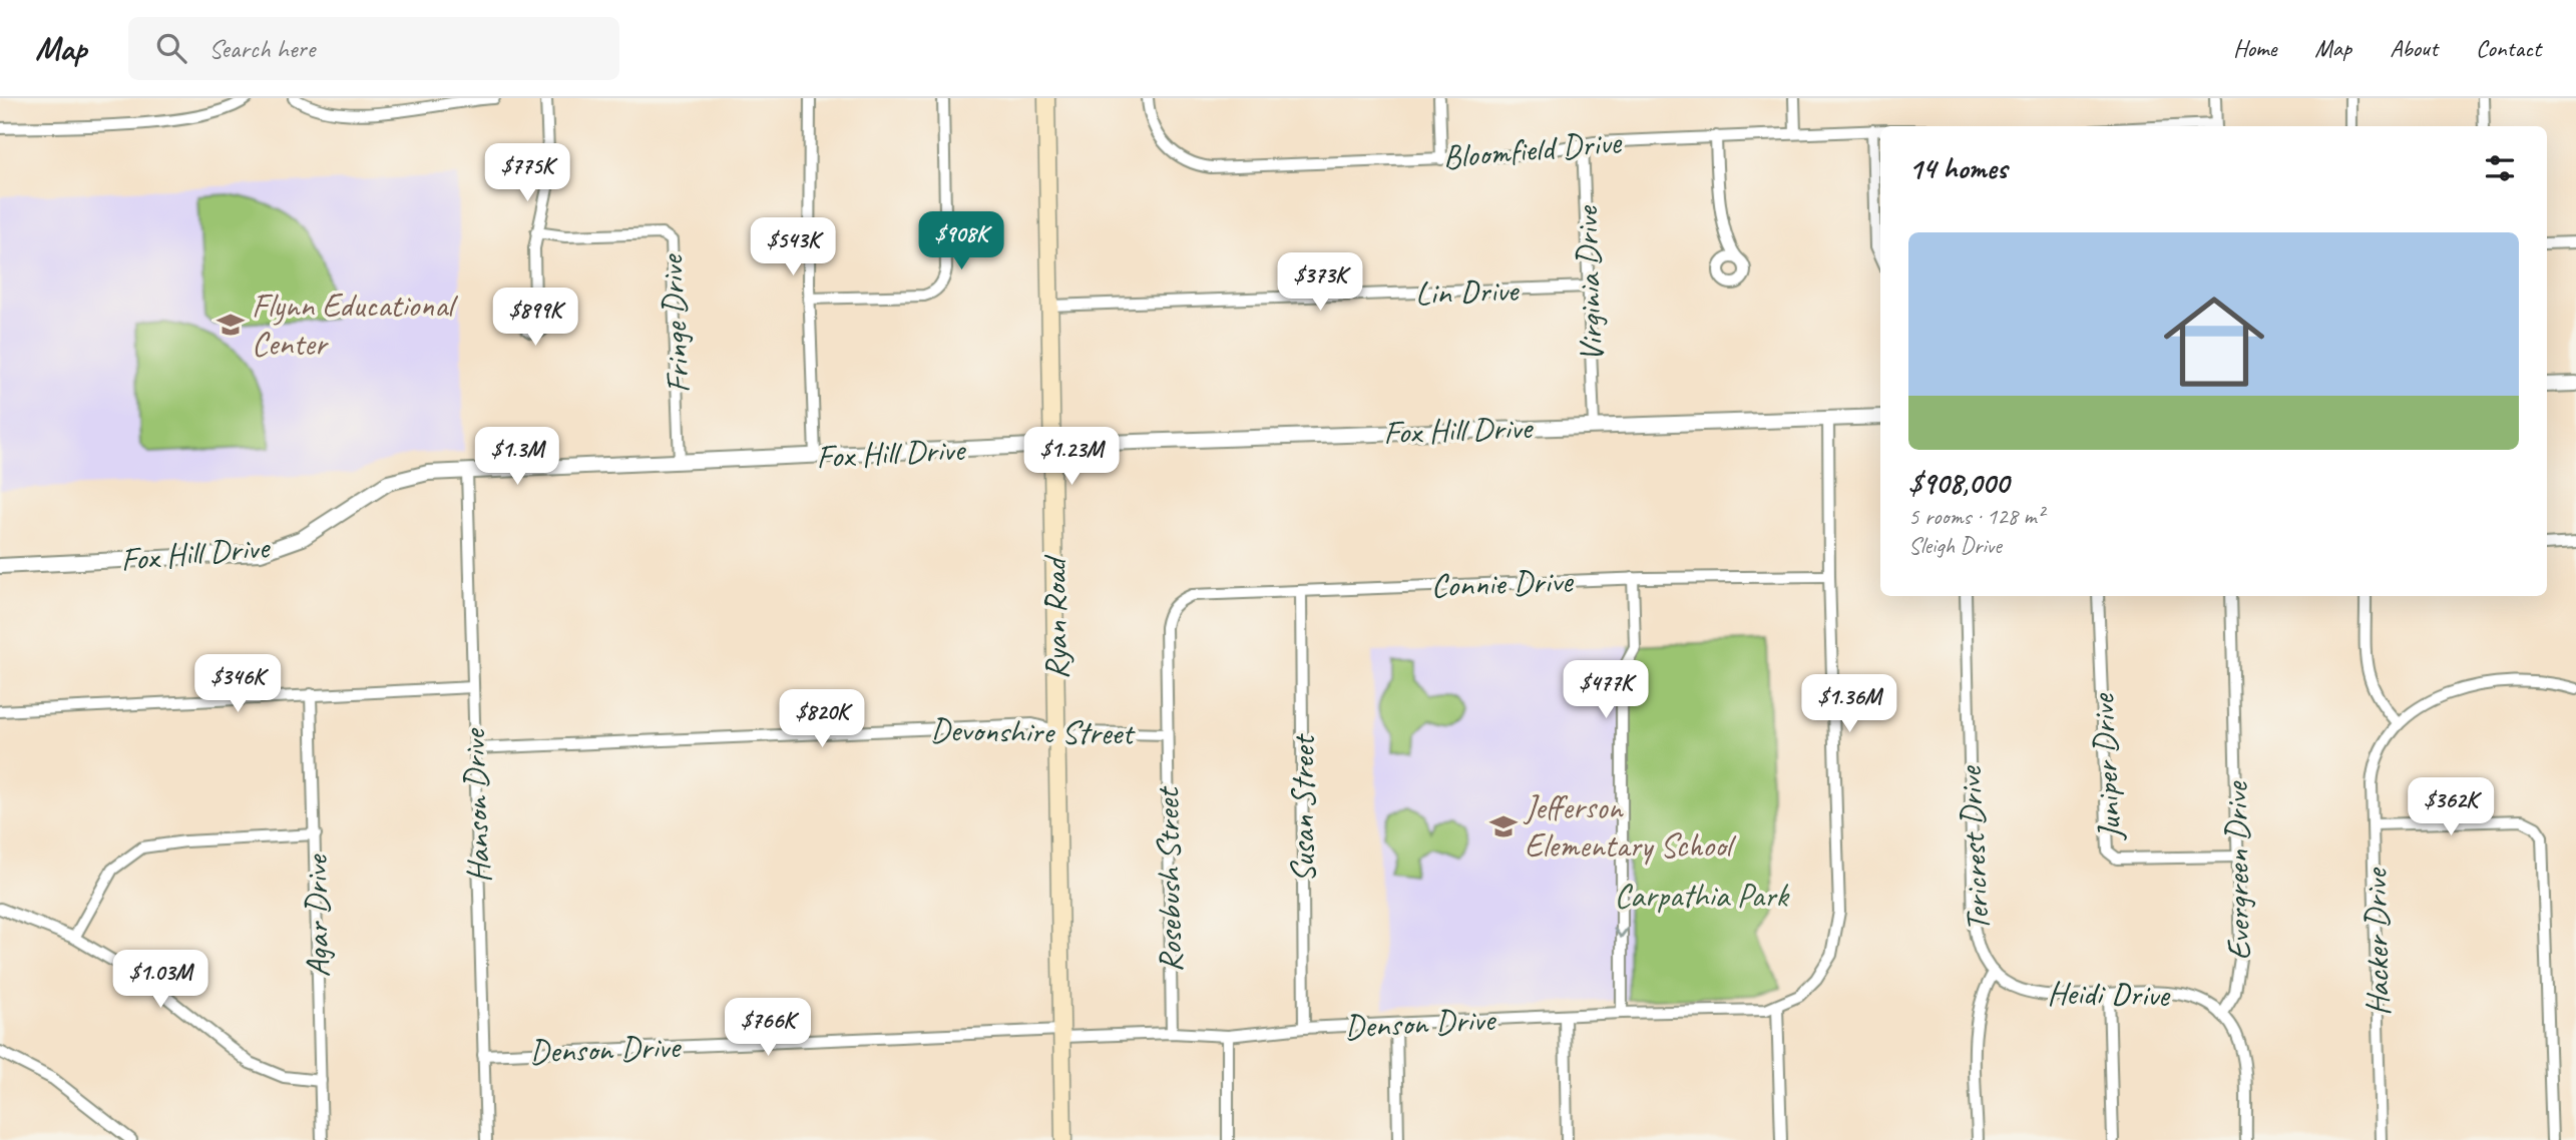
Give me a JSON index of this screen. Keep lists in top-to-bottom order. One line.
{"streets":{"main road":["Ryan Road"],"street":["Bloomfield Drive","Virginia Drive","Lin Drive","Fringe Drive","Fox Hill Drive","Connie Drive","Devonshire Street","Juniper Drive","Hanson Drive","Susan Street","Tericrest Drive","Evergreen Drive","Rosebush Street","Agar Drive","Hacker Drive","Heidi Drive","Denson Drive"]},"crossings":[["Bloomfield Drive","Virginia Drive"],["Virginia Drive","Lin Drive"],["Virginia Drive","Fox Hill Drive"],["Lin Drive","Ryan Road"],["Fringe Drive","Fox Hill Drive"],["Fox Hill Drive","Ryan Road"],["Fox Hill Drive","Hanson Drive"],["Connie Drive","Susan Street"],["Connie Drive","Rosebush Street"],["Ryan Road","Devonshire Street"],["Ryan Road","Denson Drive"],["Devonshire Street","Hanson Drive"],["Devonshire Street","Rosebush Street"],["Juniper Drive","Evergreen Drive"],["Hanson Drive","Denson Drive"],["Susan Street","Denson Drive"],["Tericrest Drive","Heidi Drive"],["Evergreen Drive","Heidi Drive"],["Rosebush Street","Denson Drive"]],"parks":["Carpathia Park"],"places":{"school or university":["Flynn Educational Center","Jefferson Elementary School"]},"page":{"header":"Map","search":"Search here","nav":["Home","Map","About","Contact"],"heading":"14 homes","price":["$775K","$908K","$543K","$373K","$899K","$1.3M","$1.23M","$346K","$477K","$1.36M","$820K","$362K","$1.03M","$766K"],"list":[{"name":"$908,000","note":"5 rooms · 128 m² · Sleigh Drive"}]}}
